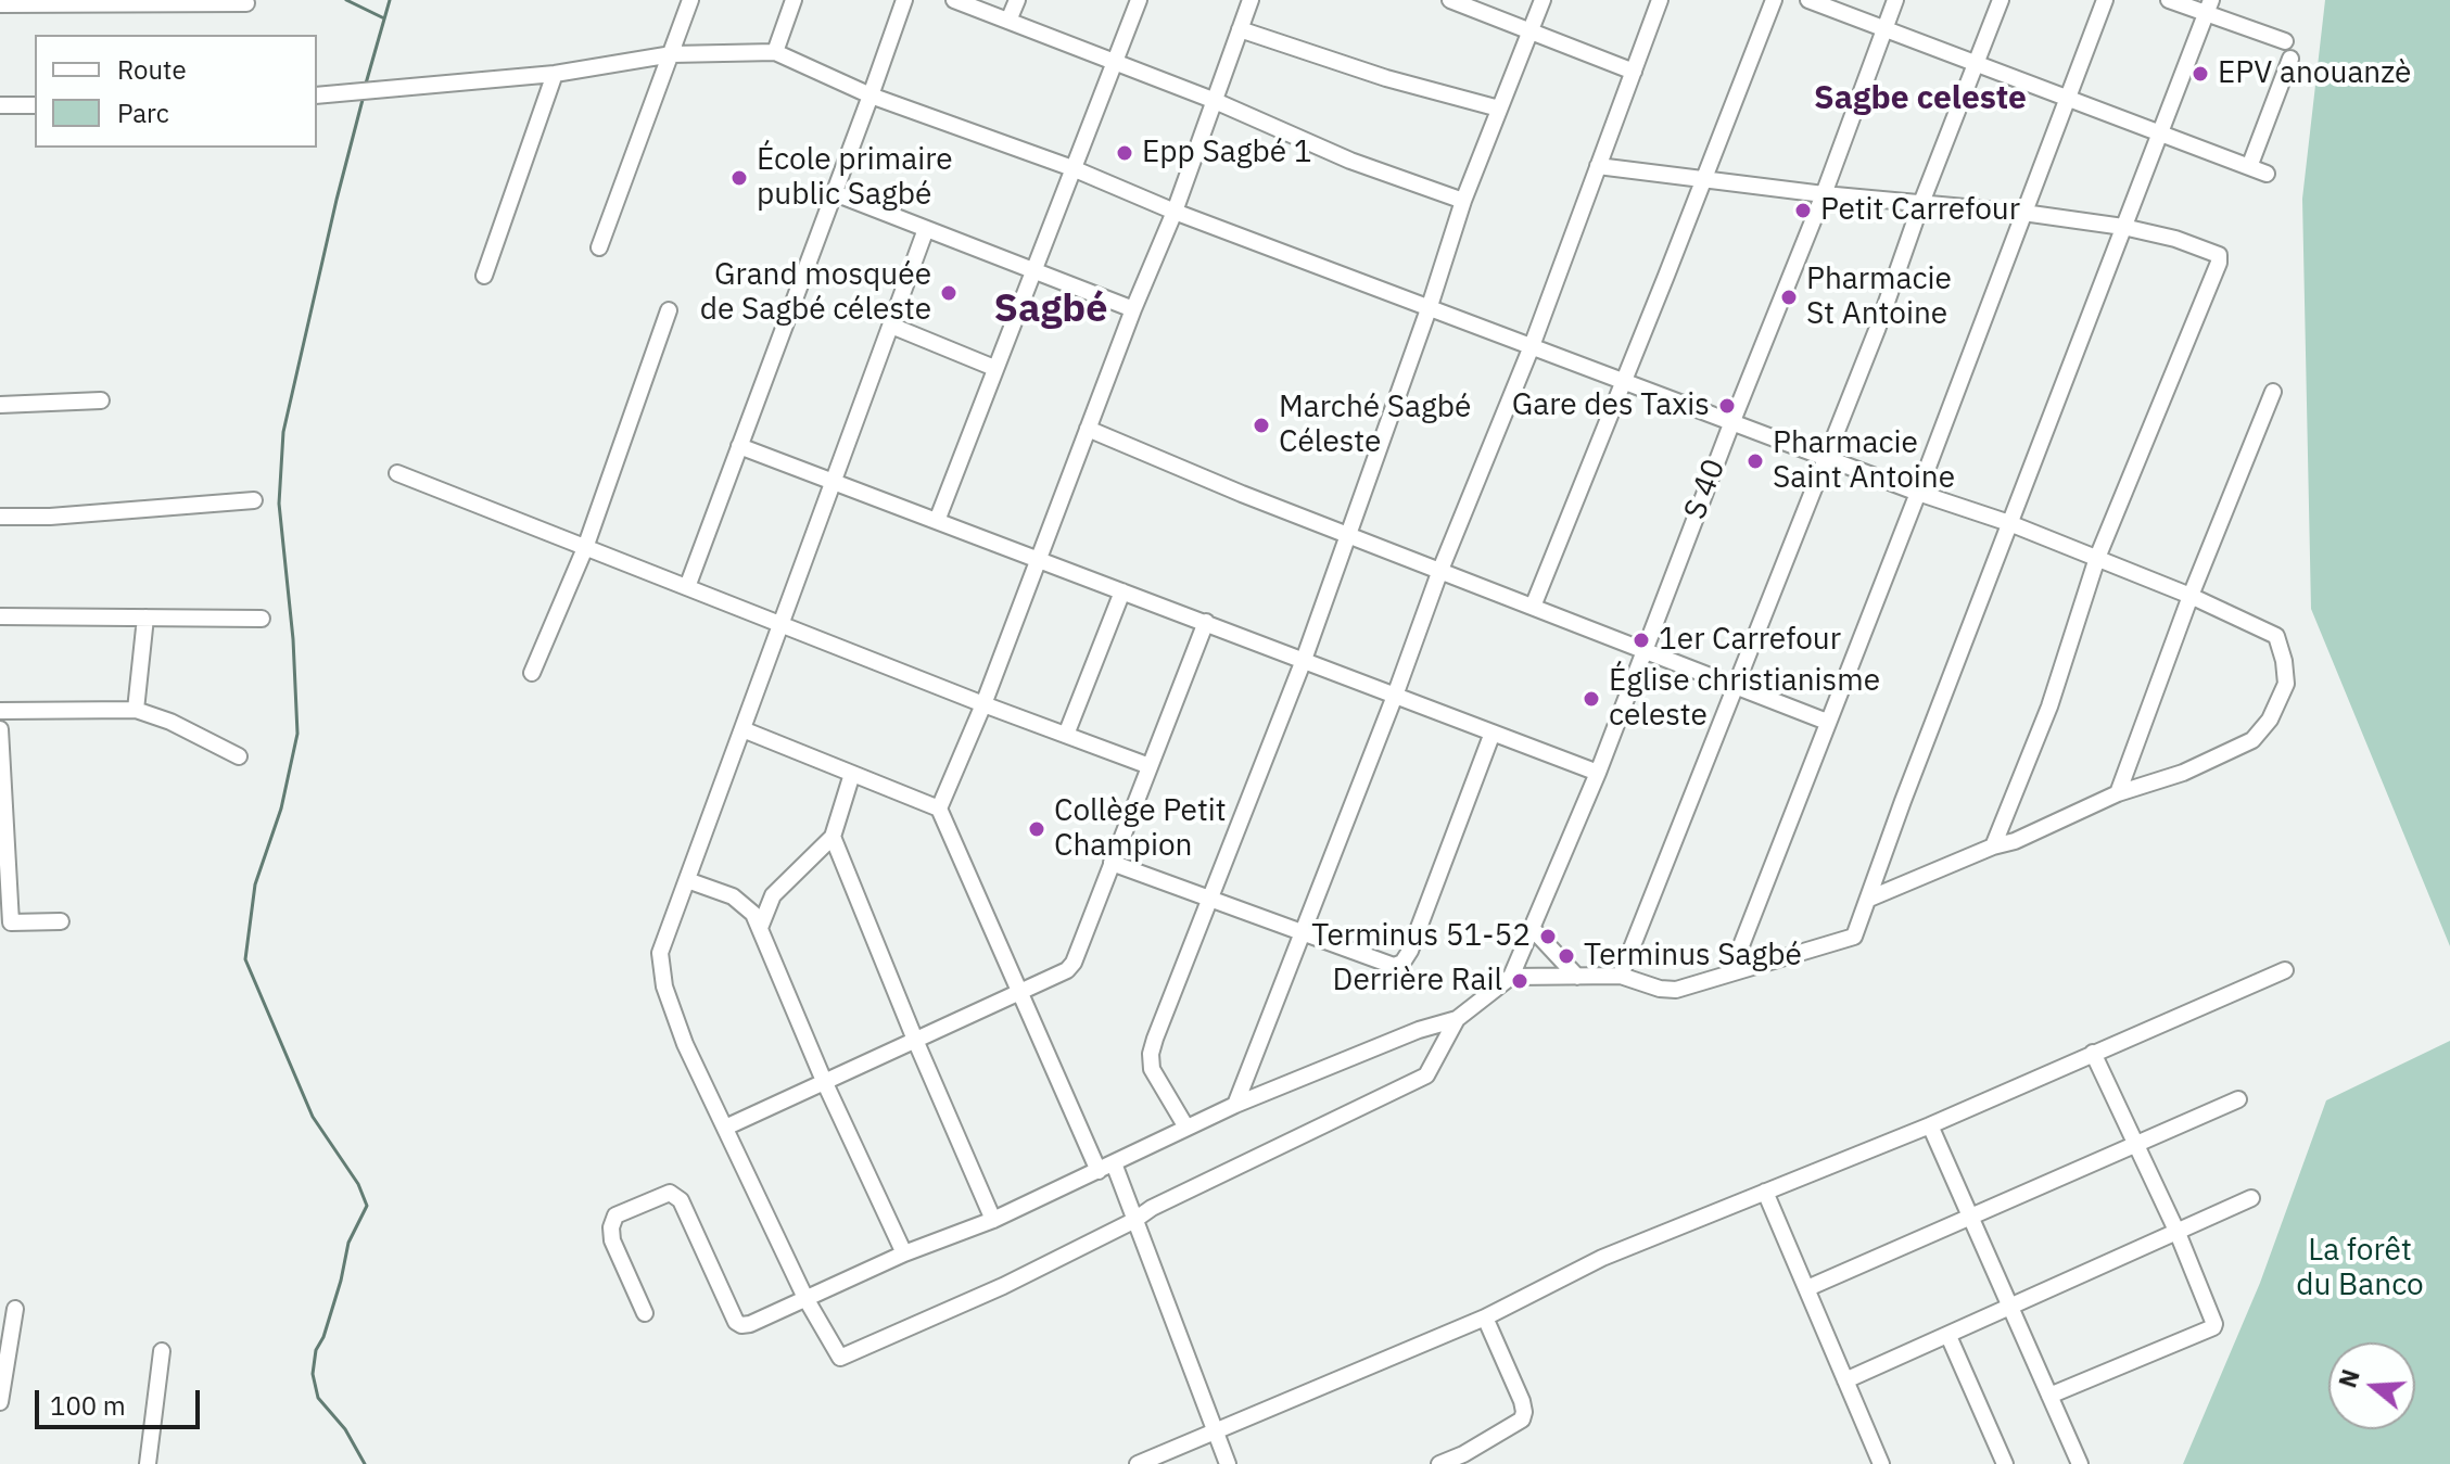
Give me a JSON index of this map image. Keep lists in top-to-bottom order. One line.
{"streets":{"street":["S 40"]},"districts":["Sagbe celeste","Sagbé"],"parks":["La forêt du Banco"],"places":["EPV anouanzè","Epp Sagbé 1","École primaire public Sagbé","Petit Carrefour","Grand mosquée de Sagbé céleste","Pharmacie St Antoine","Gare des Taxis","Marché Sagbé Céleste","Pharmacie Saint Antoine","1er Carrefour","Église christianisme celeste","Collège Petit Champion","Terminus 51-52","Terminus Sagbé","Derrière Rail"],"legend":["Route","Parc"],"scale_bar":"100 m","north":"left"}
